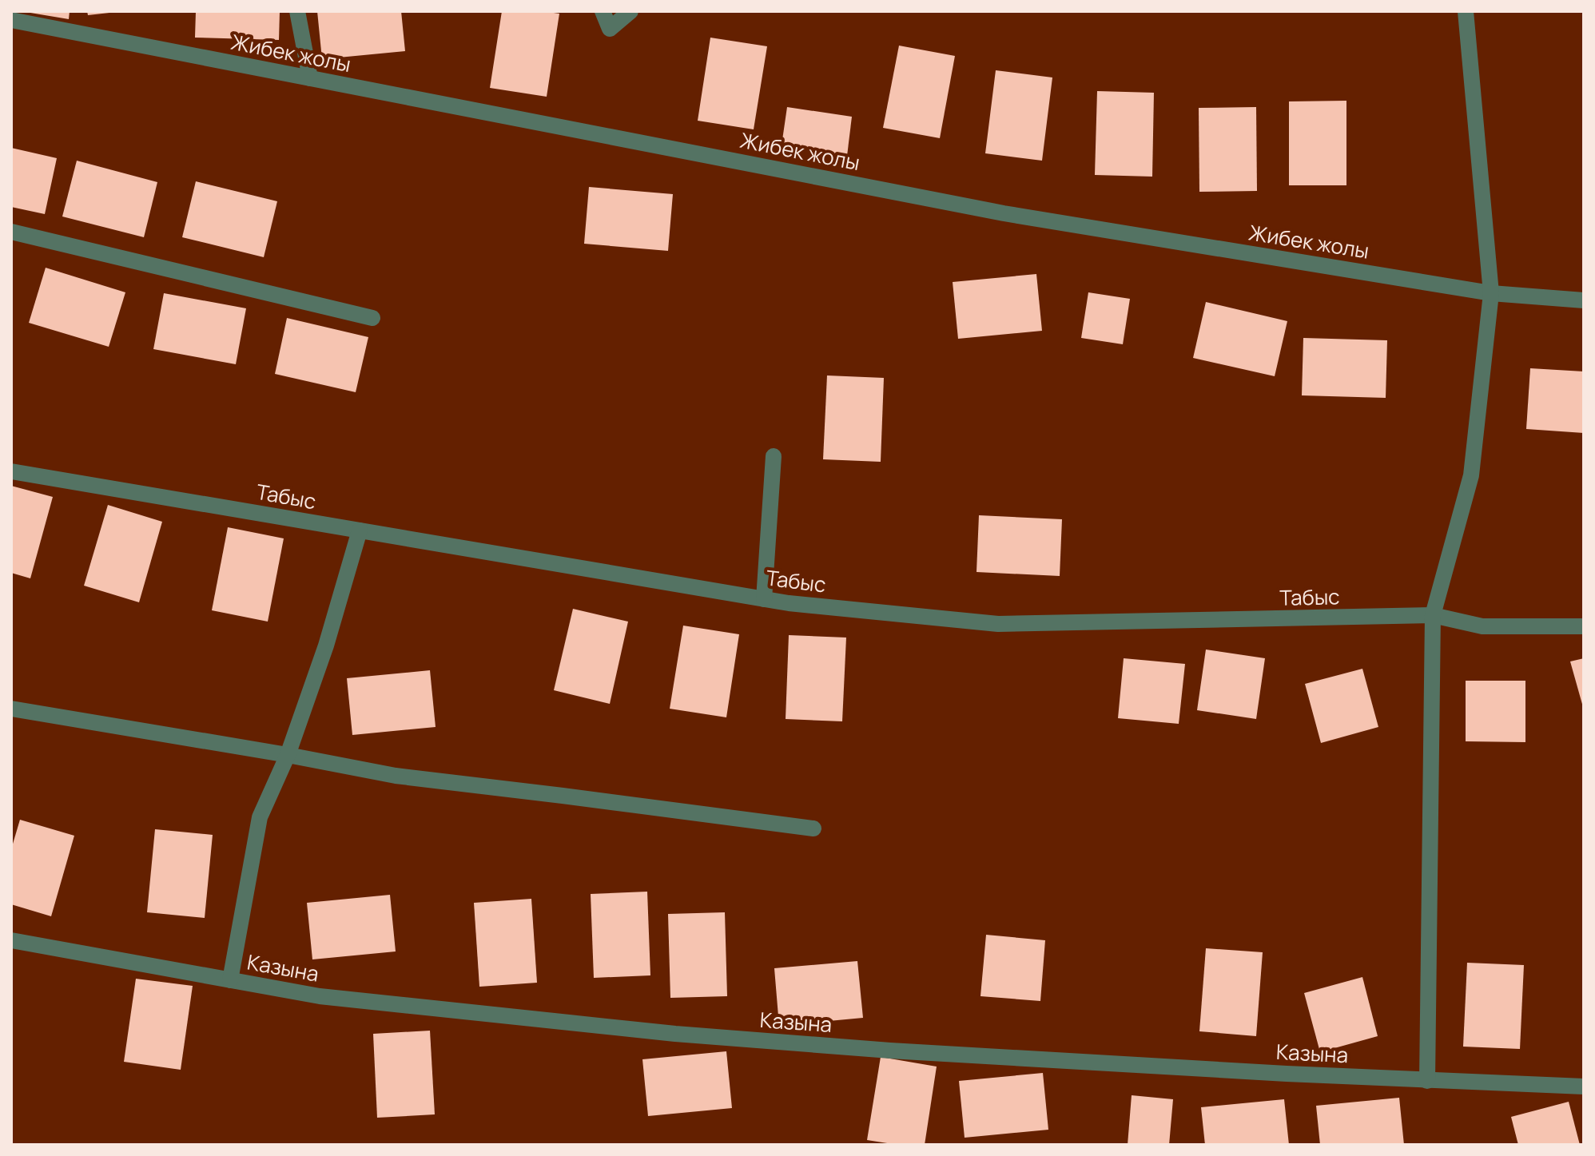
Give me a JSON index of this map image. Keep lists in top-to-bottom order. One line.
{"streets":{"street":["Жибек жолы","Табыс","Казына"]}}
